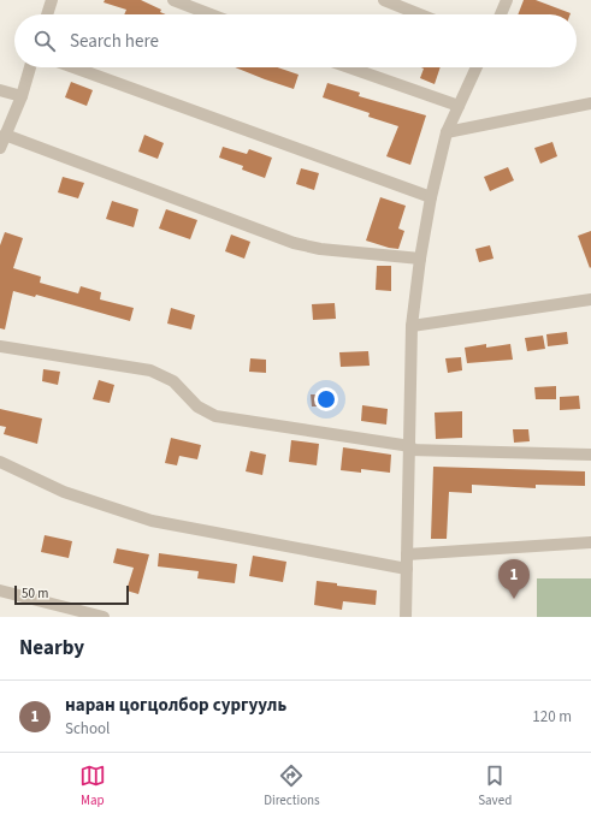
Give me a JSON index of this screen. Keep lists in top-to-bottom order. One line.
{"scale_bar":"50 m","page":{"search":"Search here","pins":"1","scale":"50 m","heading":"Nearby","list":[{"mark":"1","name":"наран цогцолбор сургууль","note":"School","value":"120 m"}],"nav":["Map","Directions","Saved"]}}
